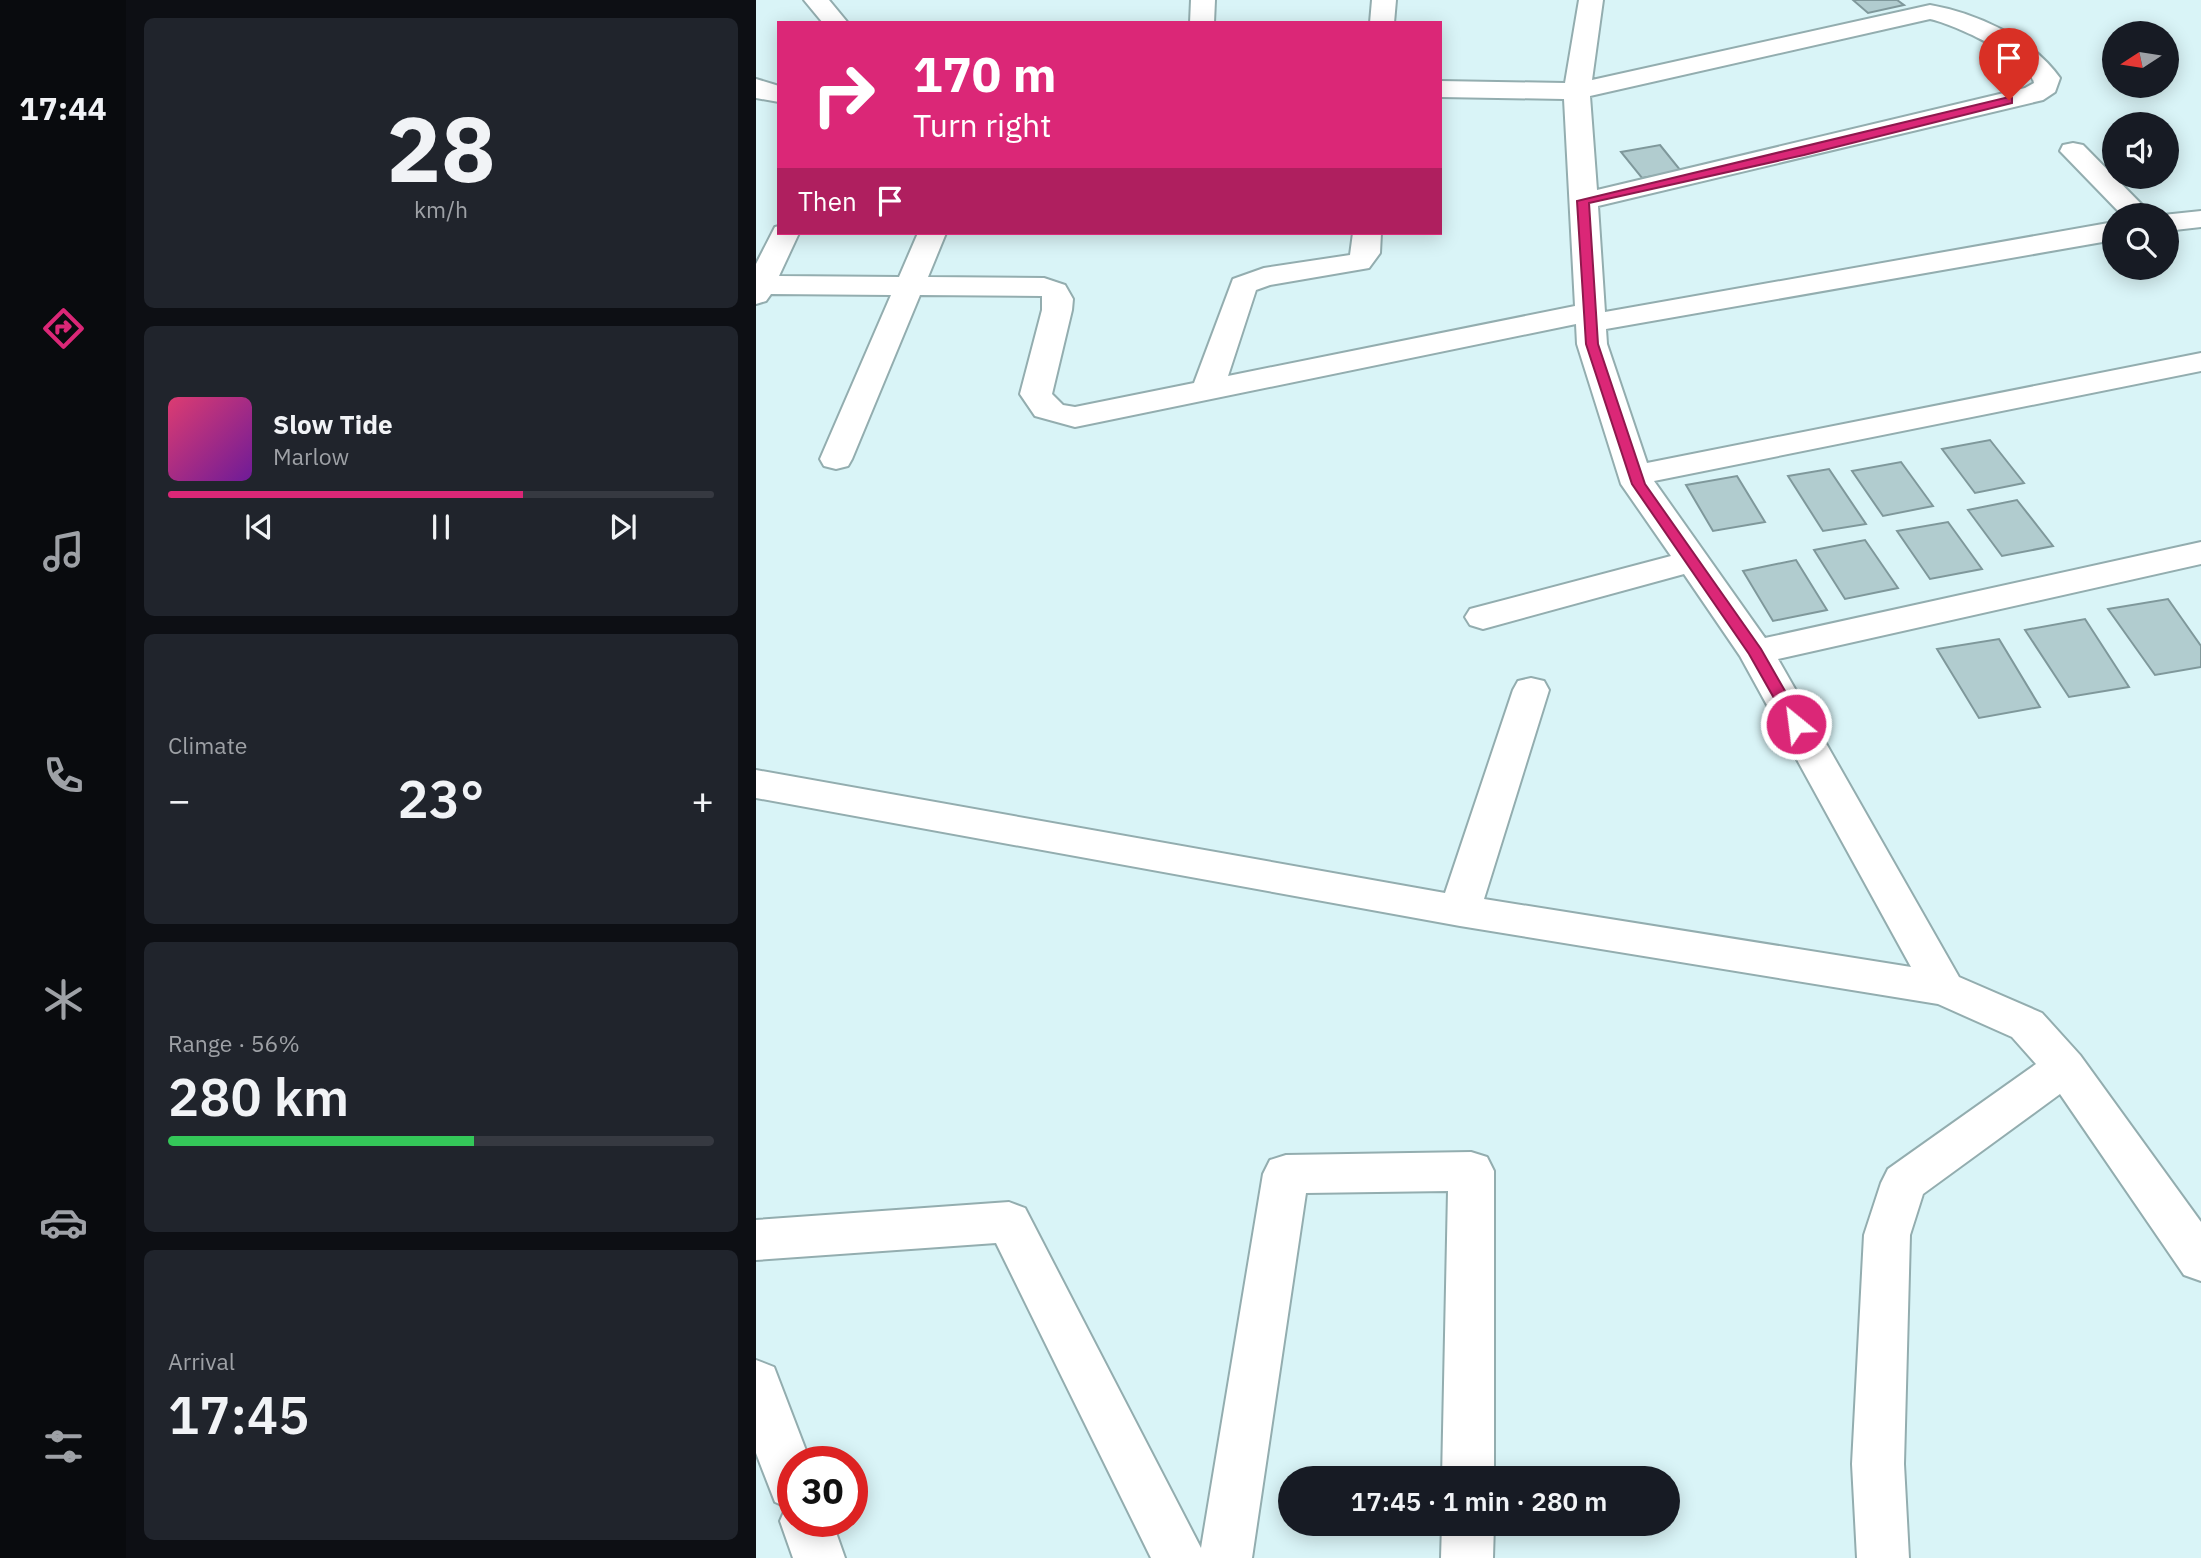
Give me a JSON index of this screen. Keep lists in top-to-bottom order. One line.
{"north":"left","page":{"tabs":"17:44","tile":[["28","km/h"],"Climate",["Range · 56%","280 km"],["Arrival","17:45"]],"turn":["170 m","Turn right"],"then":"Then","song":["Slow Tide","Marlow"],"heat":["−","23°","+"],"limit":"30","trip":"17:45 · 1 min · 280 m"}}
